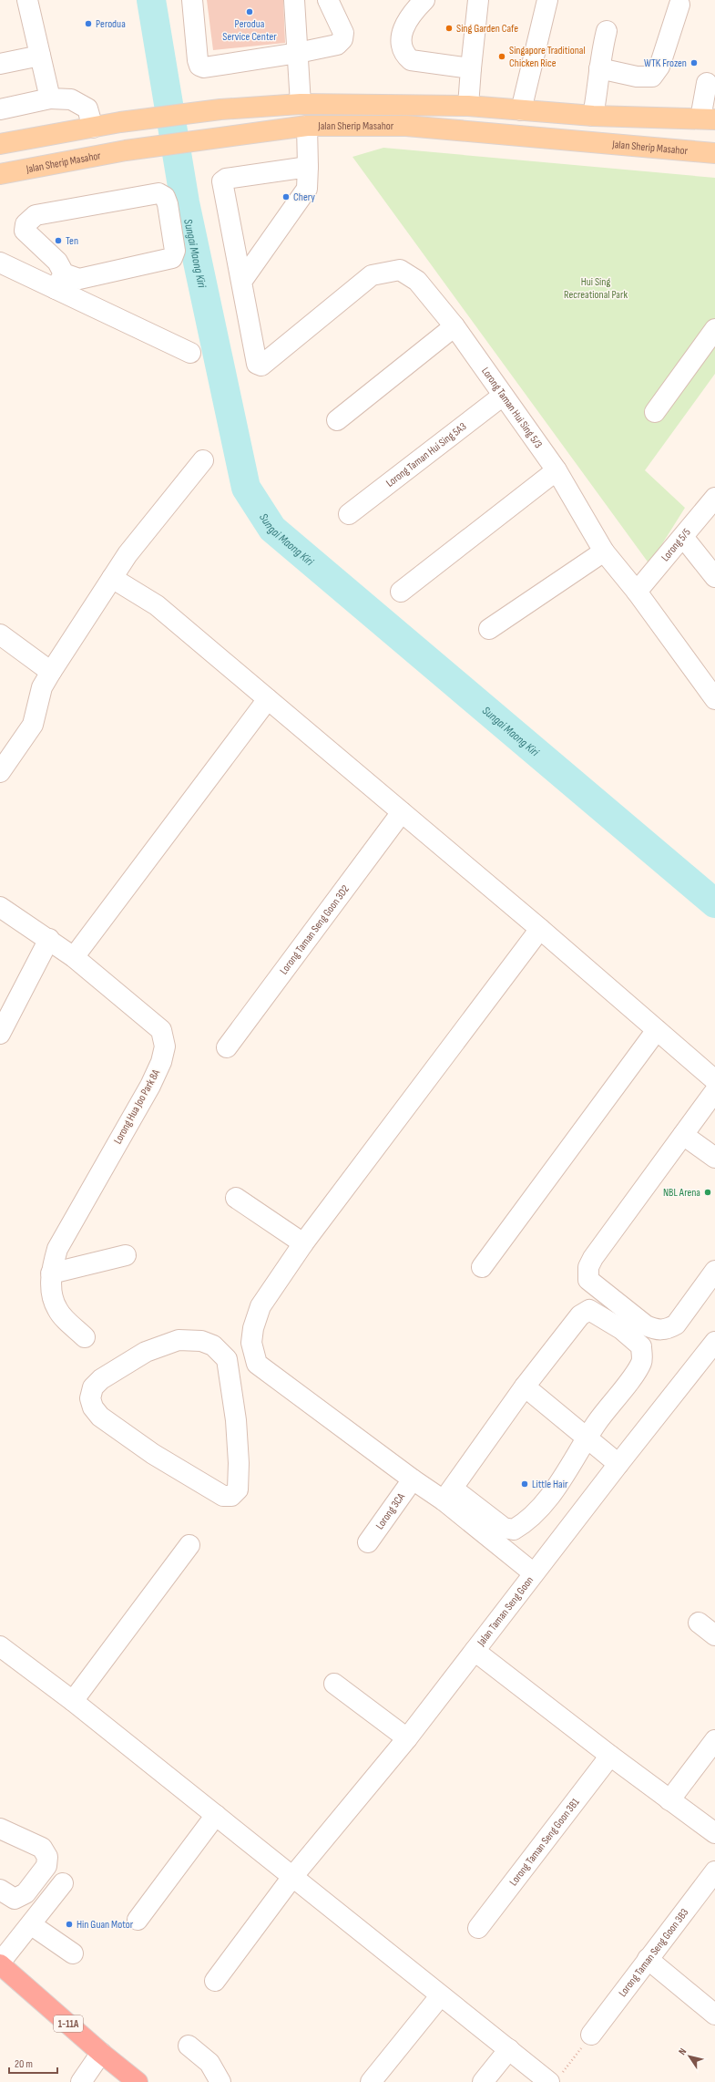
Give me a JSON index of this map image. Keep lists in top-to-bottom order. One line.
{"streets":{"highway":["1-11A"],"main road":["Jalan Sherip Masahor"],"street":["Lorong Taman Hui Sing 5/3","Lorong Taman Hui Sing 5A3","Lorong 5/5","Lorong Taman Seng Goon 3D2","Lorong Hua Joo Park 8A","Lorong 3CA","Jalan Taman Seng Goon","Lorong Taman Seng Goon 3B1","Lorong Taman Seng Goon 3B3"]},"crossings":[["Lorong Taman Hui Sing 5/3","Lorong Taman Hui Sing 5A3"],["Lorong Taman Hui Sing 5/3","Lorong 5/5"]],"water":["Sungai Maong Kiri"],"parks":["Hui Sing Recreational Park"],"places":["Perodua Service Center","Perodua","Sing Garden Cafe","Singapore Traditional Chicken Rice","WTK Frozen","Chery","Ten","NBL Arena","Little Hair","Hin Guan Motor"],"scale_bar":"20 m","north":"top left"}
